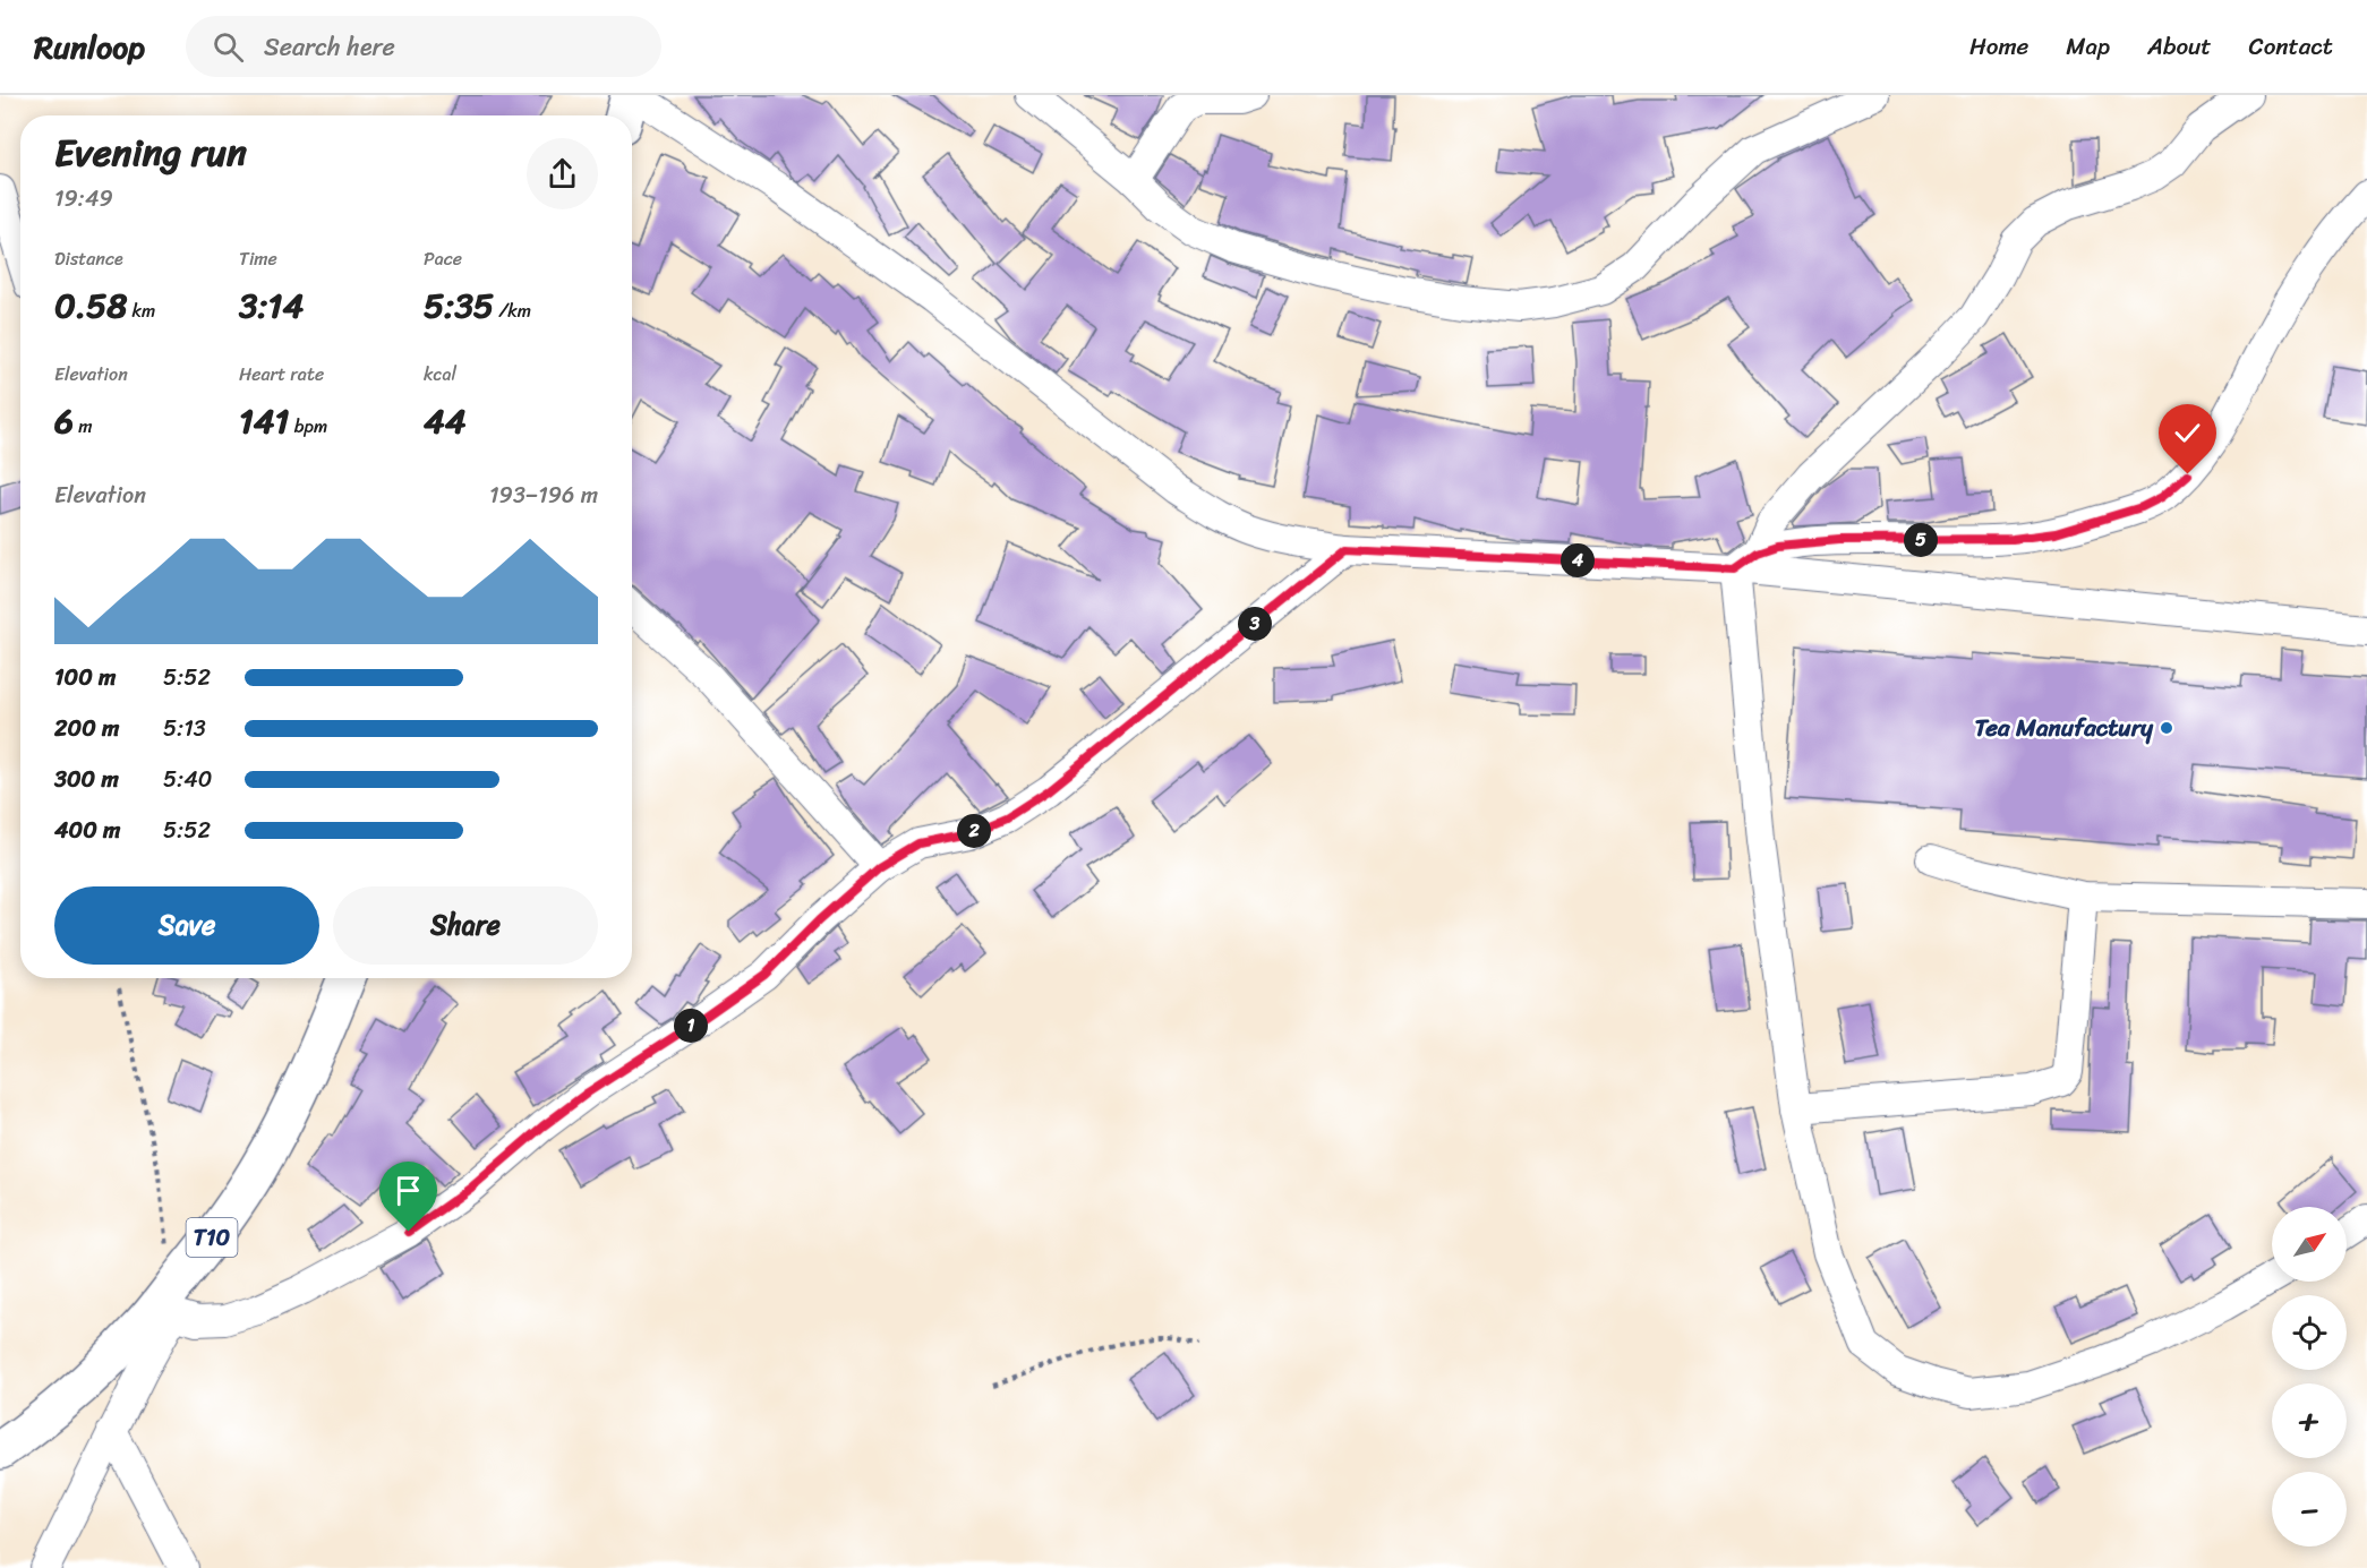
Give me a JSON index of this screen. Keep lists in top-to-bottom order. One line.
{"streets":{"highway":["T10"]},"places":["Tea Manufactury"],"north":"top right","page":{"header":"Runloop","search":"Search here","nav":["Home","Map","About","Contact"],"heading":["Evening run","19:49"],"stats":[["Distance","0.58 km"],["Time","3:14"],["Pace","5:35 /km"],["Elevation","6 m"],["Heart rate","141 bpm"],["kcal","44"]],"chart":["Elevation","193–196 m"],"pins":["5","4","3","2","1"],"list":[{"name":"100 m","note":"5:52"},{"name":"200 m","note":"5:13"},{"name":"300 m","note":"5:40"},{"name":"400 m","note":"5:52"}],"buttons":["Save","Share"],"map_buttons":["+","−"]}}
